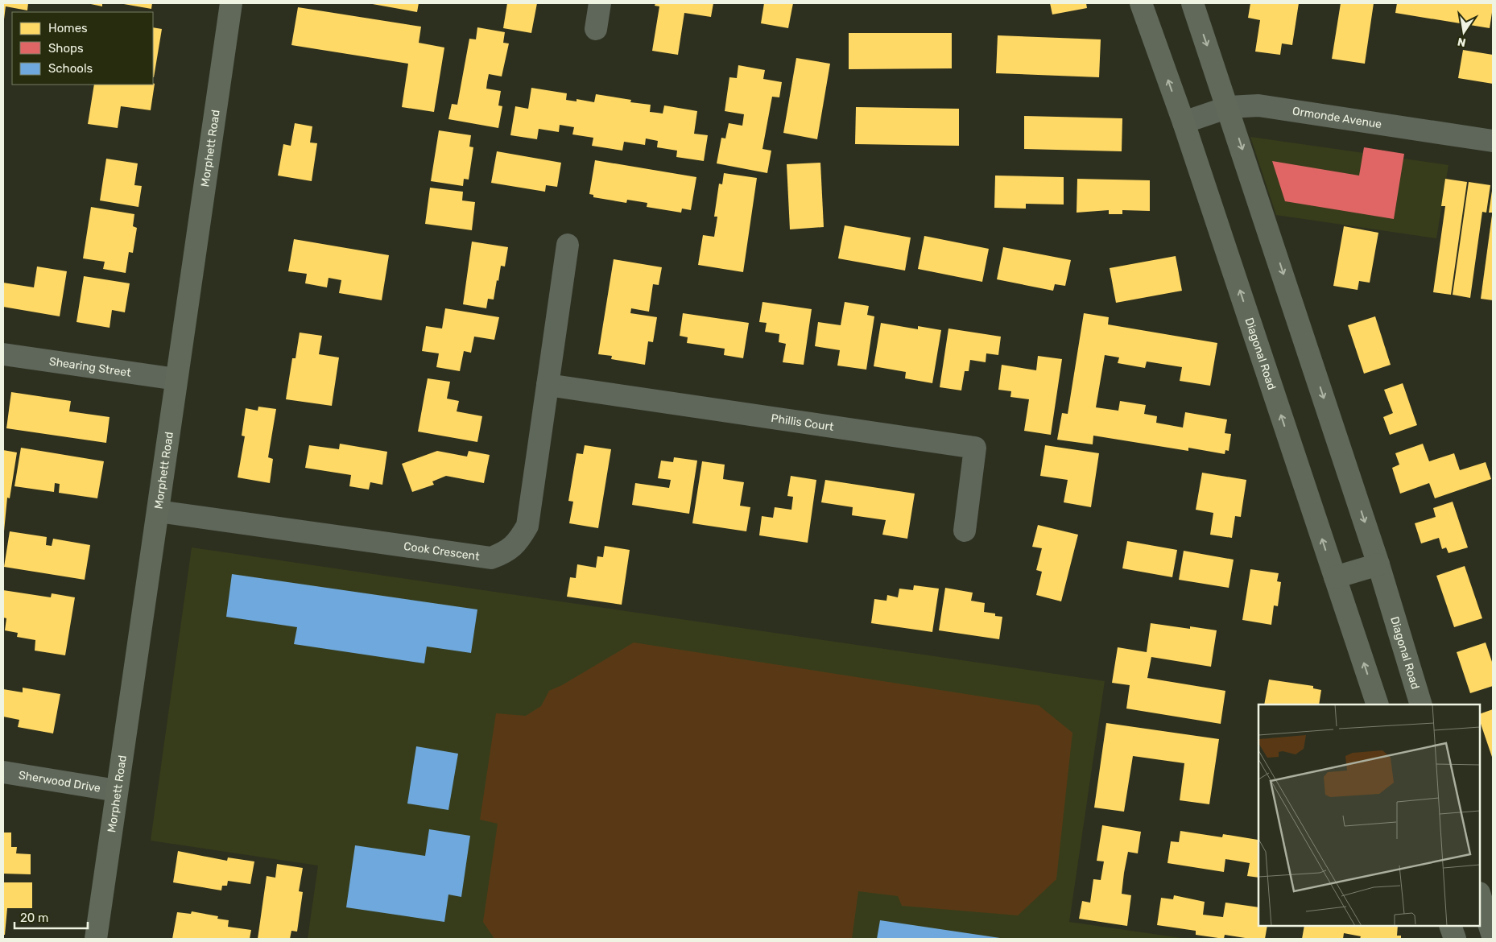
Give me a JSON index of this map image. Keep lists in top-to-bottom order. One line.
{"streets":{"main road":["Morphett Road","Diagonal Road"],"street":["Ormonde Avenue","Shearing Street","Phillis Court","Cook Crescent","Sherwood Drive"]},"crossings":[["Ormonde Avenue","Diagonal Road"],["Morphett Road","Shearing Street"],["Morphett Road","Cook Crescent"],["Morphett Road","Sherwood Drive"],["Phillis Court","Cook Crescent"]],"legend":["Homes","Shops","Schools"],"scale_bar":"20 m","north":"bottom"}
